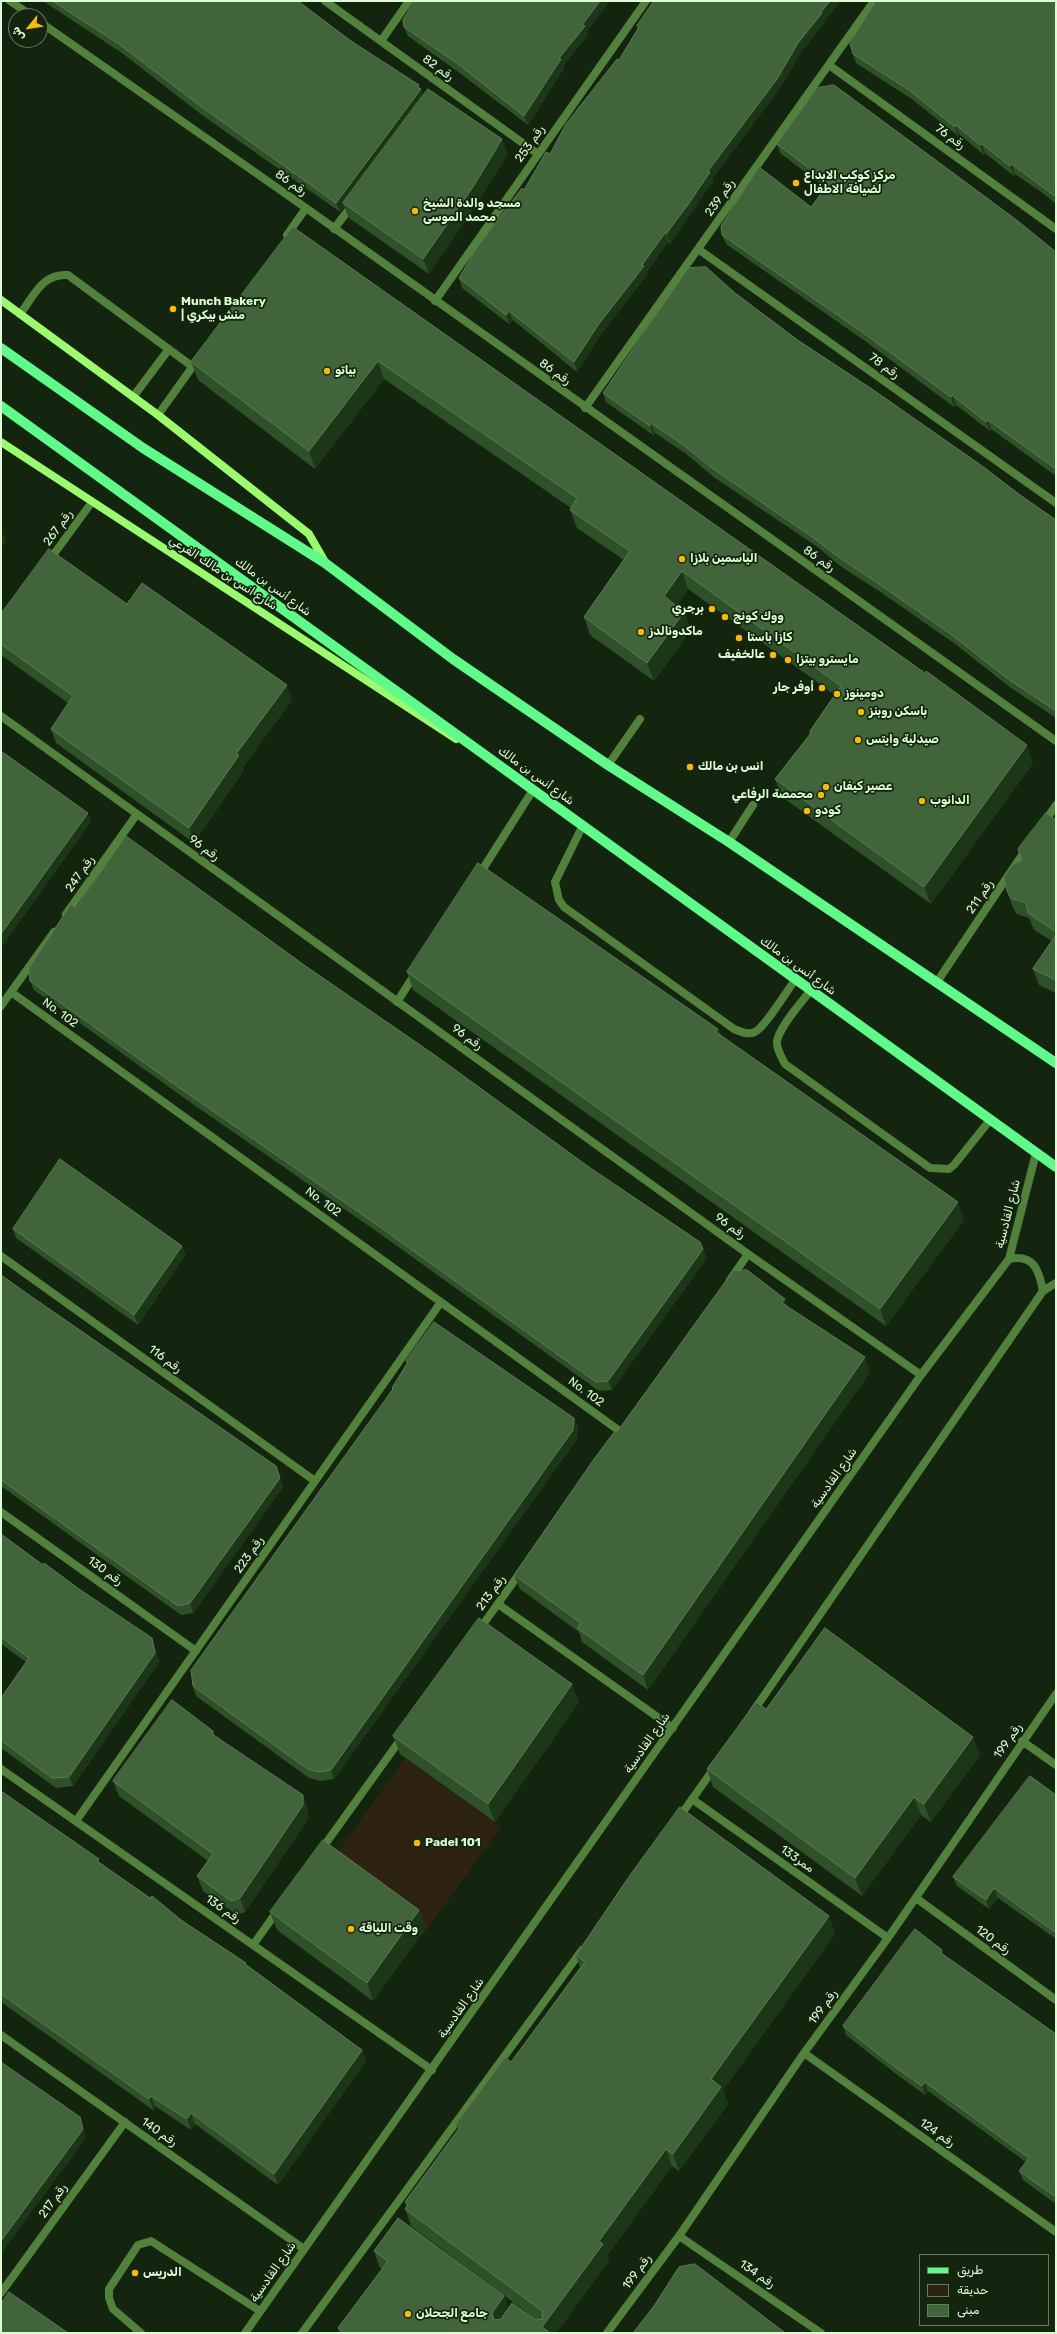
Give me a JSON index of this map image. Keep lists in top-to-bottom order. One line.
{"streets":{"main road":["شارع انس بن مالك الفرعي","شارع أنس بن مالك"],"street":["رقم 82","رقم 76","رقم 253","رقم 86","رقم 239","رقم 78","رقم 267","رقم 96","رقم 247","رقم 211","No. 102","شارع القادسية","رقم 116","رقم 223","رقم 130","رقم 213","رقم 199","ممر133","رقم 136","رقم 120","رقم 140","رقم 124","رقم 217","رقم 134"]},"crossings":[["رقم 82","رقم 253"],["رقم 76","رقم 239"],["رقم 253","رقم 86"],["رقم 86","رقم 239"],["رقم 239","رقم 78"],["رقم 267","شارع انس بن مالك الفرعي"],["شارع انس بن مالك الفرعي","شارع أنس بن مالك"],["شارع أنس بن مالك","شارع القادسية"],["رقم 96","رقم 247"],["رقم 96","شارع القادسية"],["رقم 247","No. 102"],["No. 102","رقم 223"],["شارع القادسية","رقم 136"],["شارع القادسية","رقم 140"],["رقم 116","رقم 223"],["رقم 223","رقم 130"],["رقم 223","رقم 136"],["رقم 199","ممر133"],["رقم 199","رقم 120"],["رقم 199","رقم 124"],["رقم 199","رقم 134"],["رقم 140","رقم 217"]],"places":["مركز كوكب الابداع لضيافة الاطفال","مسجد والدة الشيخ محمد الموسى","Munch Bakery | منش بيكري","بياتو","الياسمين بلازا","برجري","ووك كونج","ماكدونالدز","كازا باستا","عالخفيف","مايسترو بيتزا","أوفر جار","دومينوز","باسكن روبنز","صيدلية وايتس","انس بن مالك","عصير كيفان","محمصة الرفاعي","الدانوب","كودو","Padel 101","وقت اللياقة","الدريس","جامع الجحلان"],"legend":["طريق","حديقة","مبنى"],"north":"bottom left"}
